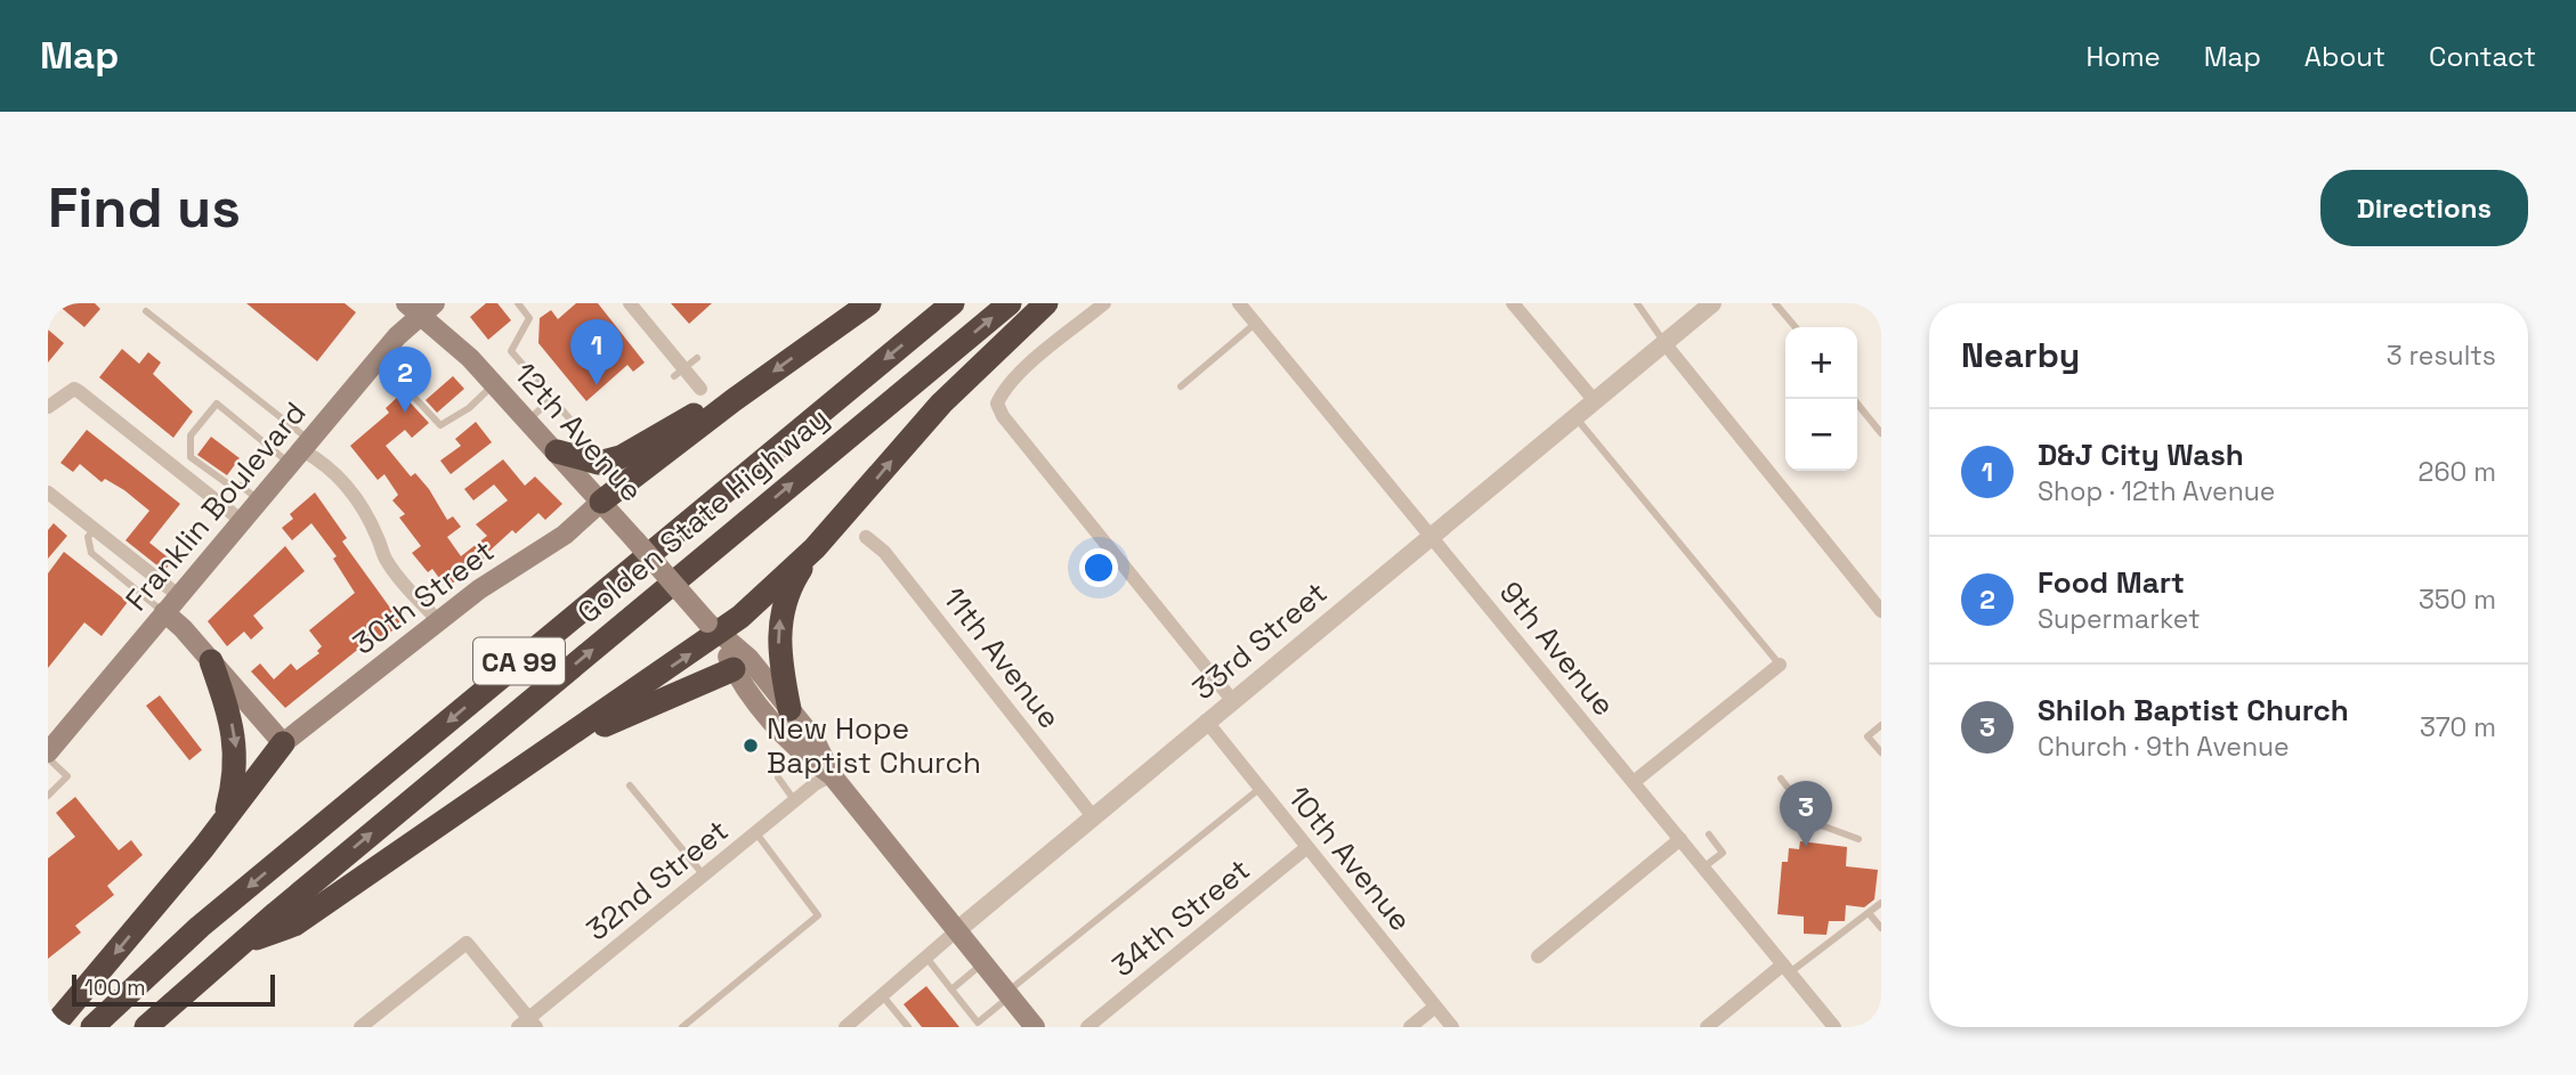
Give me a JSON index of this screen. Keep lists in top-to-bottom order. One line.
{"streets":{"highway":["Golden State Highway","CA 99"],"main road":["12th Avenue","Franklin Boulevard","30th Street"],"street":["33rd Street","9th Avenue","11th Avenue","10th Avenue","32nd Street","34th Street"]},"crossings":[["12th Avenue","Franklin Boulevard"],["12th Avenue","30th Street"],["12th Avenue","33rd Street"],["12th Avenue","32nd Street"],["33rd Street","9th Avenue"],["33rd Street","11th Avenue"],["33rd Street","10th Avenue"],["10th Avenue","34th Street"]],"places":["New Hope Baptist Church"],"scale_bar":"100 m","page":{"header":"Map","nav":["Home","Map","About","Contact"],"buttons":"Directions","title":"Find us","heading":["Nearby","3 results"],"pins":["1","2","3"],"map_buttons":["+","−"],"list":[{"mark":"1","name":"D&J City Wash","note":"Shop · 12th Avenue","value":"260 m"},{"mark":"2","name":"Food Mart","note":"Supermarket","value":"350 m"},{"mark":"3","name":"Shiloh Baptist Church","note":"Church · 9th Avenue","value":"370 m"}],"scale":"100 m"}}
